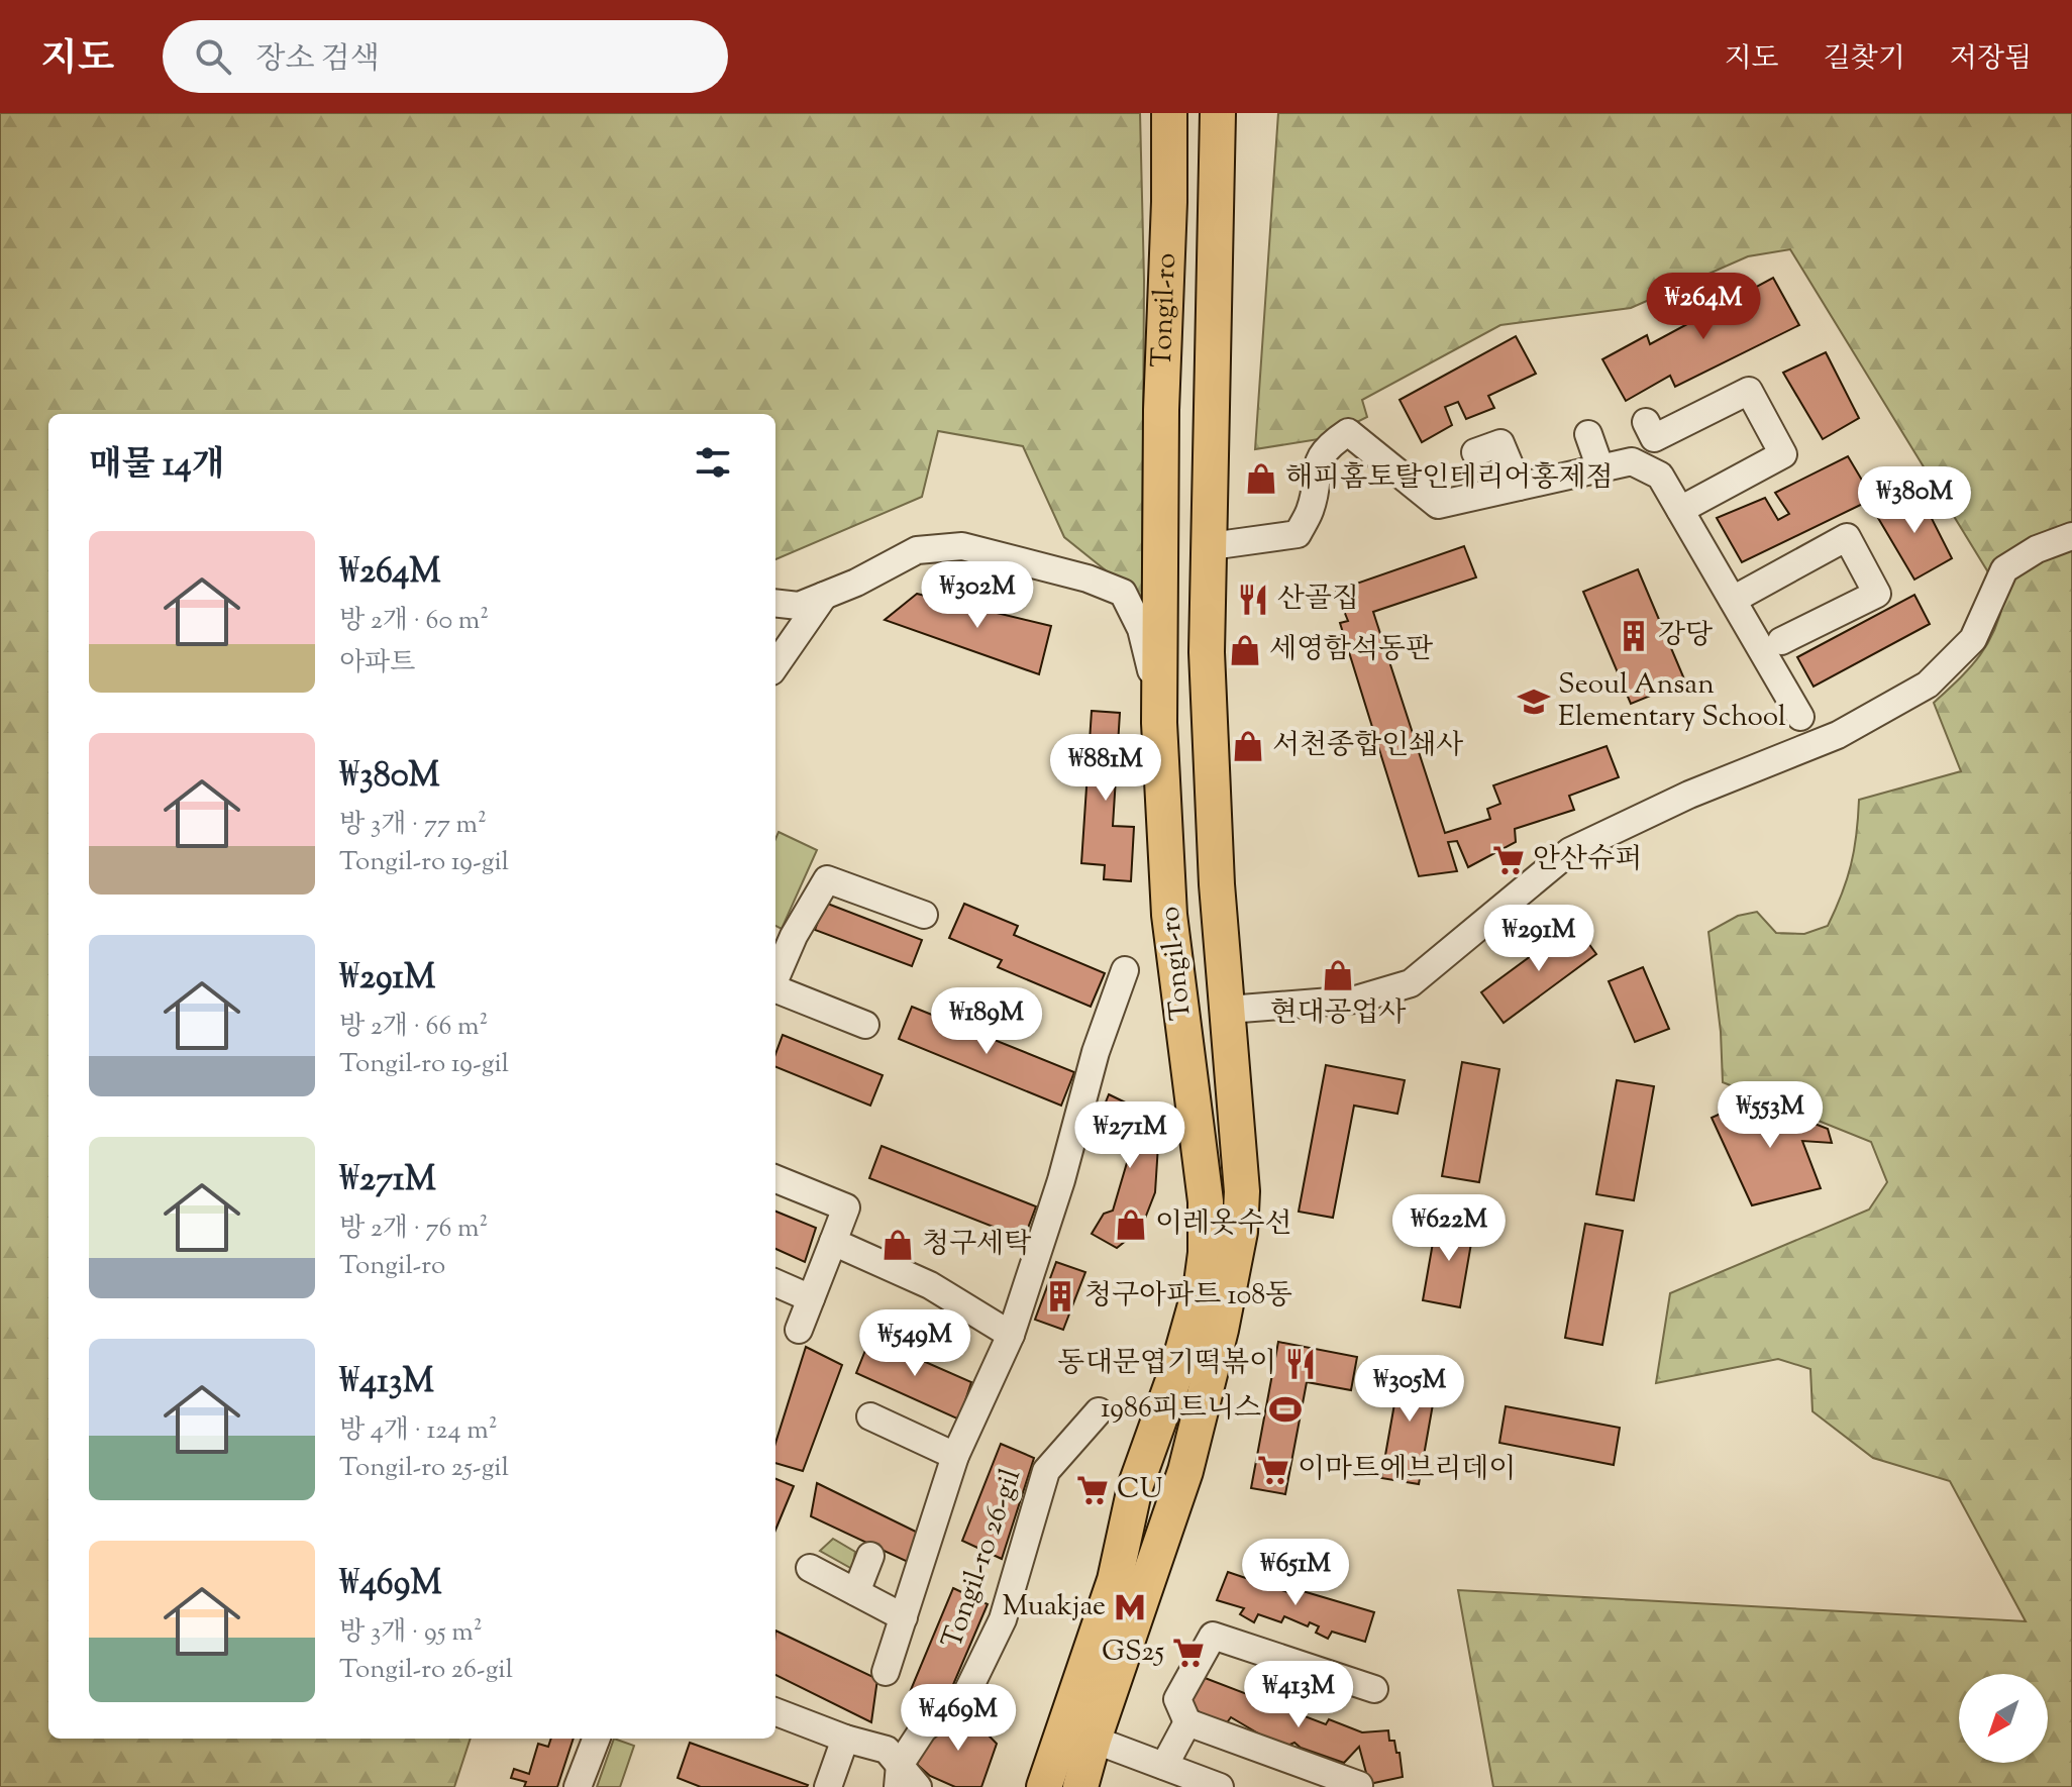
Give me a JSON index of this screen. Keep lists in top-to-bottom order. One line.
{"streets":{"main road":["Tongil-ro"],"street":["Tongil-ro 26-gil"]},"places":{"shop":["해피홈토탈인테리어홍제점","세영함석동판","서천종합인쇄사","현대공업사","이레옷수선","청구세탁"],"restaurant":["산골집","동대문엽기떡볶이"],"building":["강당","청구아파트 108동"],"school or university":["Seoul Ansan Elementary School"],"supermarket":["안산슈퍼","이마트에브리데이","CU","GS25"],"sports":["1986피트니스"],"metro station":["Muakjae"]},"north":"bottom left","page":{"header":"지도","search":"장소 검색","nav":["지도","길찾기","저장됨"],"price":["₩264M","₩380M","₩302M","₩881M","₩291M","₩189M","₩553M","₩271M","₩622M","₩549M","₩305M","₩651M","₩413M","₩469M"],"heading":"매물 14개","list":[{"name":"₩264M","note":"방 2개 · 60 m² · 아파트"},{"name":"₩380M","note":"방 3개 · 77 m² · Tongil-ro 19-gil"},{"name":"₩291M","note":"방 2개 · 66 m² · Tongil-ro 19-gil"},{"name":"₩271M","note":"방 2개 · 76 m² · Tongil-ro"},{"name":"₩413M","note":"방 4개 · 124 m² · Tongil-ro 25-gil"},{"name":"₩469M","note":"방 3개 · 95 m² · Tongil-ro 26-gil"}]}}
